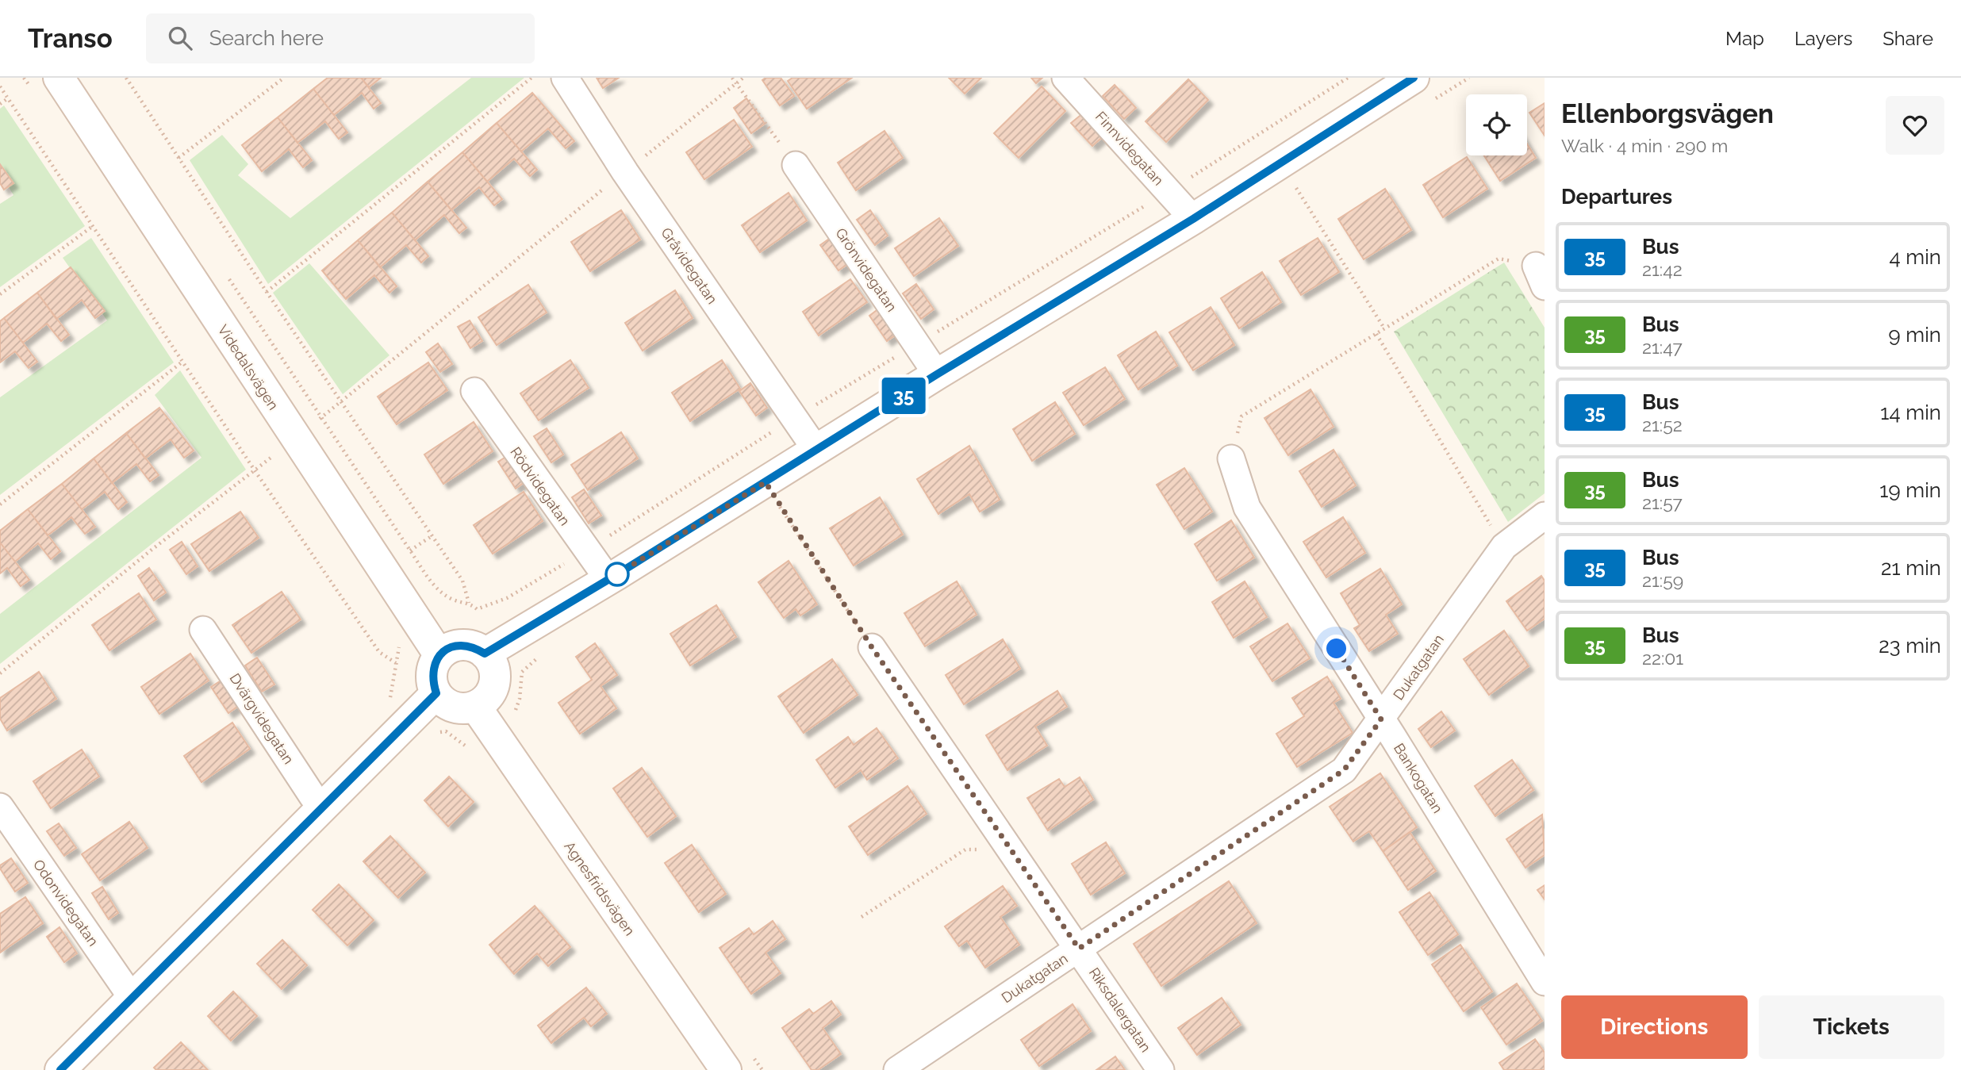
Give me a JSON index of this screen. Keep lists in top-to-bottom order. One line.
{"streets":{"street":["Finnvidegatan","Gråvidegatan","Grönvidegatan","Videdalsvägen","Rödvidegatan","Dukatgatan","Dvärgvidegatan","Bankogatan","Agnesfridsvägen","Odonvidegatan","Riksdalergatan"]},"crossings":[["Videdalsvägen","Agnesfridsvägen"],["Dukatgatan","Bankogatan"],["Dukatgatan","Riksdalergatan"]],"lines":["bus line 35"],"page":{"header":"Transo","search":"Search here","nav":["Map","Layers","Share"],"on_map":"35","heading":[["Ellenborgsvägen","Walk · 4 min · 290 m"],"Departures"],"list":[{"mark":"35","name":"Bus","note":"21:42","value":"4 min"},{"mark":"35","name":"Bus","note":"21:47","value":"9 min"},{"mark":"35","name":"Bus","note":"21:52","value":"14 min"},{"mark":"35","name":"Bus","note":"21:57","value":"19 min"},{"mark":"35","name":"Bus","note":"21:59","value":"21 min"},{"mark":"35","name":"Bus","note":"22:01","value":"23 min"}],"buttons":["Directions","Tickets"]}}
